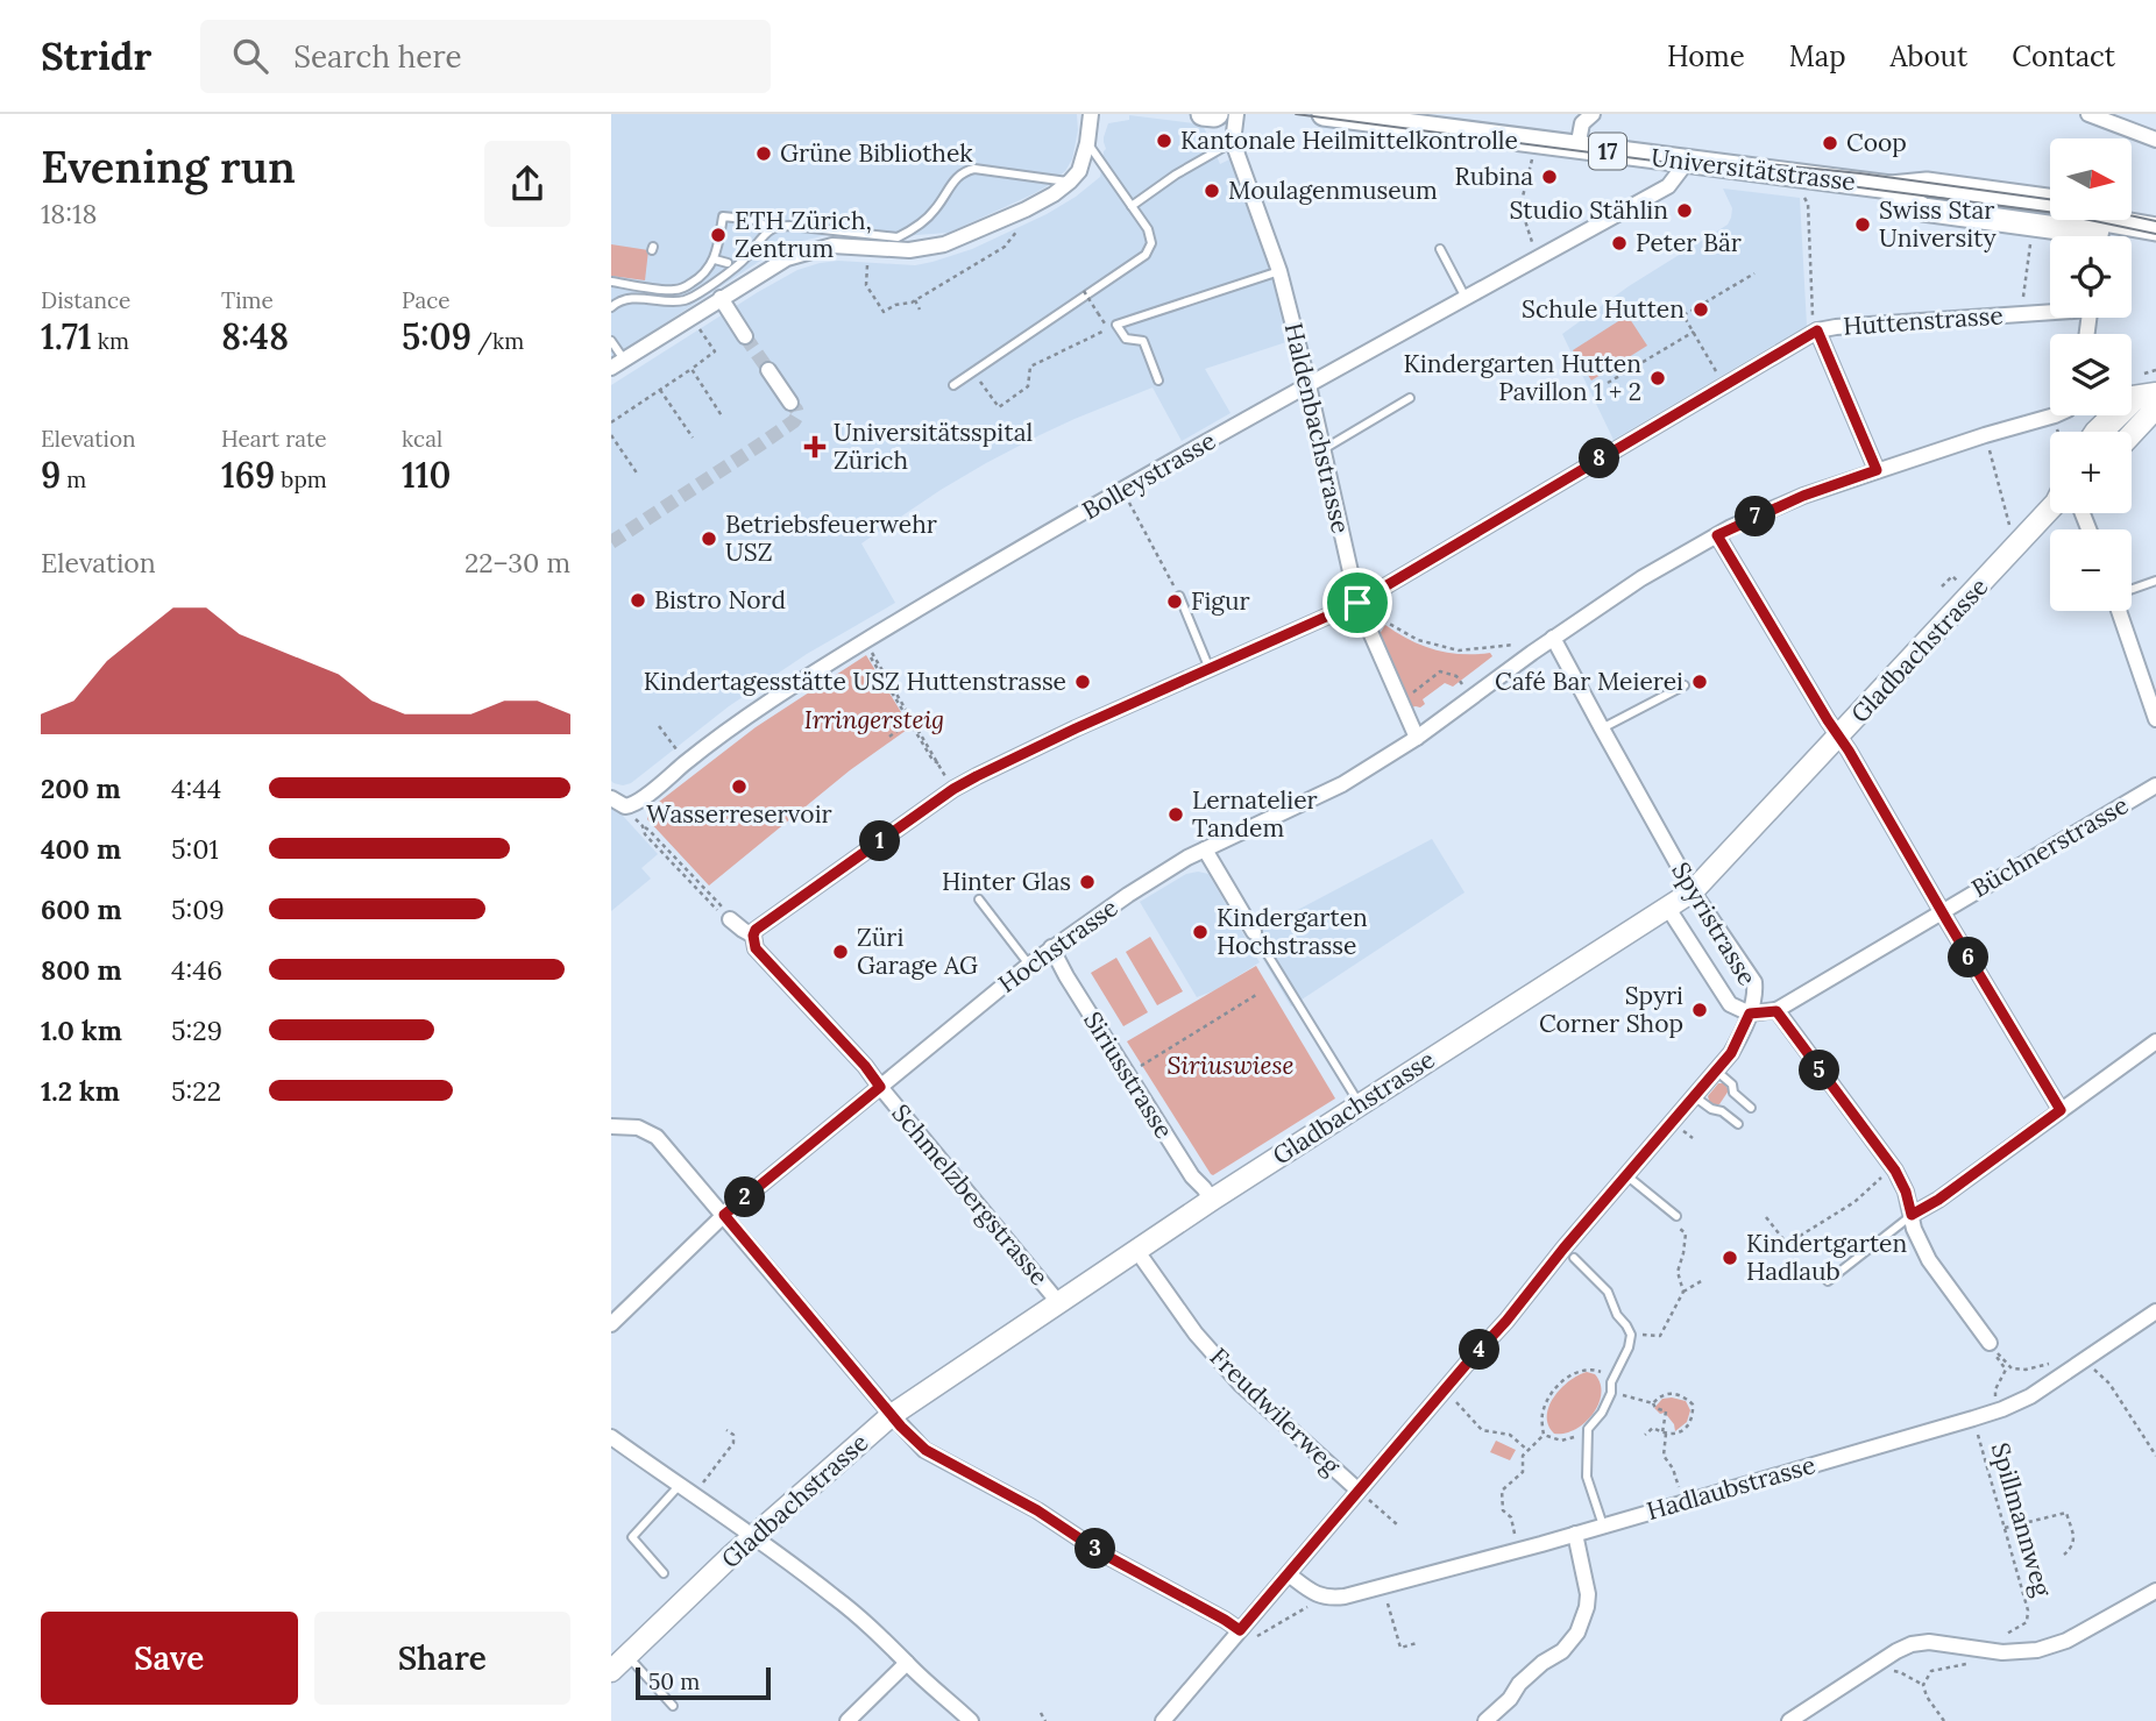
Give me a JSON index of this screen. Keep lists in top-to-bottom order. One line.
{"streets":{"main road":["17","Universitätstrasse"],"street":["Huttenstrasse","Haldenbachstrasse","Bolleystrasse","Gladbachstrasse","Büchnerstrasse","Spyristrasse","Hochstrasse","Siriusstrasse","Schmelzbergstrasse","Freudwilerweg","Hadlaubstrasse"],"path":["Spillmannweg"]},"crossings":[["Universitätstrasse","Bolleystrasse"],["Huttenstrasse","Haldenbachstrasse"],["Huttenstrasse","Schmelzbergstrasse"],["Haldenbachstrasse","Bolleystrasse"],["Haldenbachstrasse","Hochstrasse"],["Gladbachstrasse","Spyristrasse"],["Gladbachstrasse","Siriusstrasse"],["Gladbachstrasse","Schmelzbergstrasse"],["Gladbachstrasse","Freudwilerweg"],["Büchnerstrasse","Spyristrasse"],["Spyristrasse","Hochstrasse"],["Hochstrasse","Siriusstrasse"],["Hochstrasse","Schmelzbergstrasse"]],"parks":["Irringersteig","Siriuswiese"],"places":{"other":["Kantonale Heilmittelkontrolle","Coop","Grüne Bibliothek","Rubina","Moulagenmuseum","Studio Stählin","Swiss Star University","ETH Zürich, Zentrum","Peter Bär","Schule Hutten","Kindergarten Hutten Pavillon 1 + 2","Betriebsfeuerwehr USZ","Bistro Nord","Figur","Kindertagesstätte USZ Huttenstrasse","Café Bar Meierei","Wasserreservoir","Lernatelier Tandem","Hinter Glas","Kindergarten Hochstrasse","Züri Garage AG","Spyri Corner Shop","Kindertgarten Hadlaub"],"health":["Universitätsspital Zürich"]},"scale_bar":"50 m","north":"right","page":{"header":"Stridr","search":"Search here","nav":["Home","Map","About","Contact"],"heading":["Evening run","18:18"],"map_buttons":["+","−"],"stats":[["Distance","1.71 km"],["Time","8:48"],["Pace","5:09 /km"],["Elevation","9 m"],["Heart rate","169 bpm"],["kcal","110"]],"pins":["8","7","1","6","5","2","4","3"],"chart":["Elevation","22–30 m"],"list":[{"name":"200 m","note":"4:44"},{"name":"400 m","note":"5:01"},{"name":"600 m","note":"5:09"},{"name":"800 m","note":"4:46"},{"name":"1.0 km","note":"5:29"},{"name":"1.2 km","note":"5:22"}],"buttons":["Save","Share"],"scale":"50 m"}}
